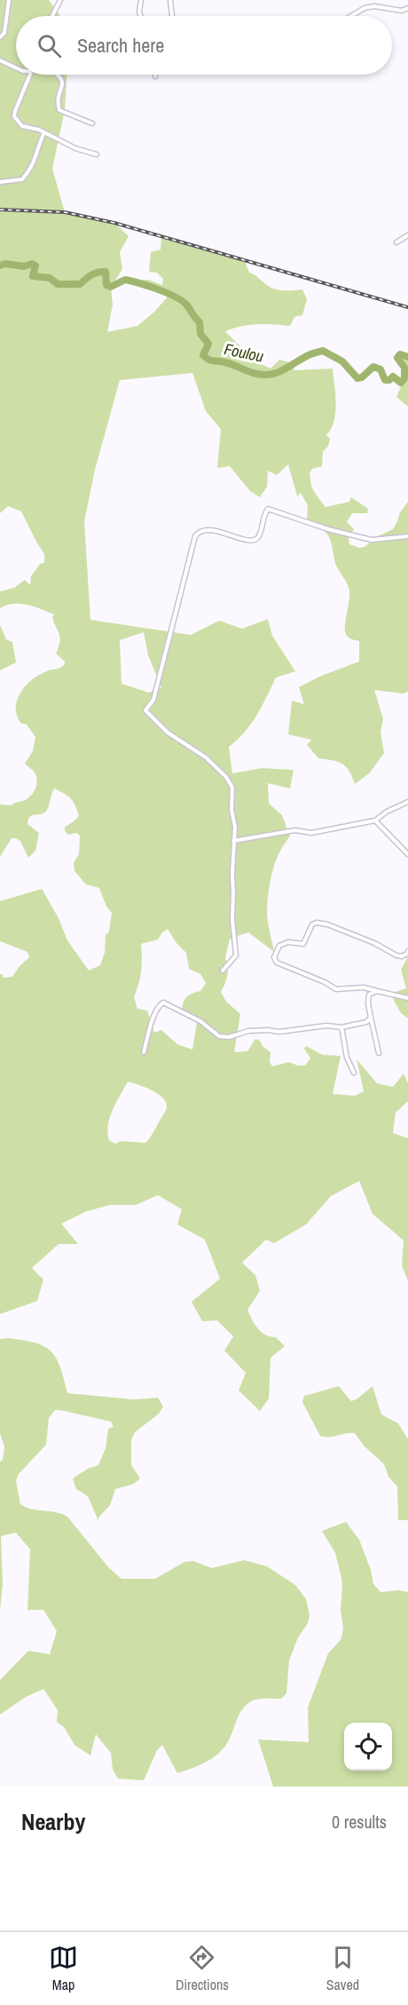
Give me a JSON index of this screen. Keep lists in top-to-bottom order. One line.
{"water":["Foulou"],"page":{"search":"Search here","heading":["Nearby","0 results"],"nav":["Map","Directions","Saved"]}}
